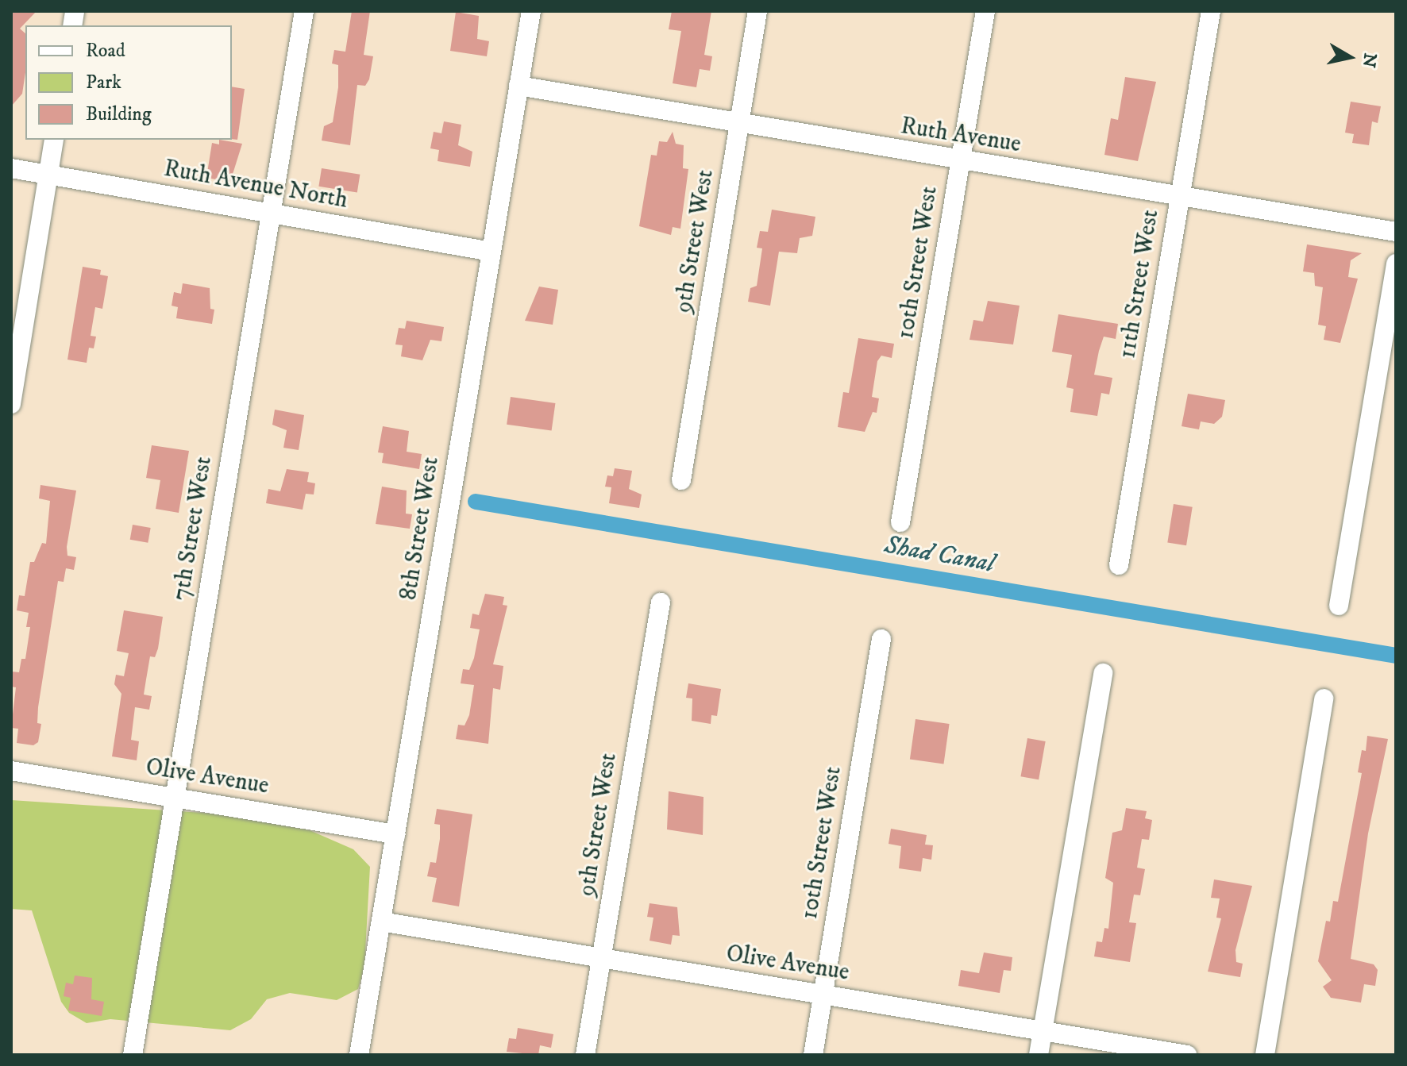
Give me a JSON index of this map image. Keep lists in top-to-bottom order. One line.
{"streets":{"street":["Ruth Avenue","Ruth Avenue North","9th Street West","10th Street West","11th Street West","7th Street West","8th Street West","Olive Avenue"]},"crossings":[["Ruth Avenue","9th Street West"],["Ruth Avenue","10th Street West"],["Ruth Avenue","11th Street West"],["Ruth Avenue","8th Street West"],["Ruth Avenue North","7th Street West"],["Ruth Avenue North","8th Street West"],["9th Street West","Olive Avenue"],["10th Street West","Olive Avenue"],["7th Street West","Olive Avenue"],["8th Street West","Olive Avenue"]],"water":["Shad Canal"],"legend":["Road","Park","Building"],"north":"right"}
